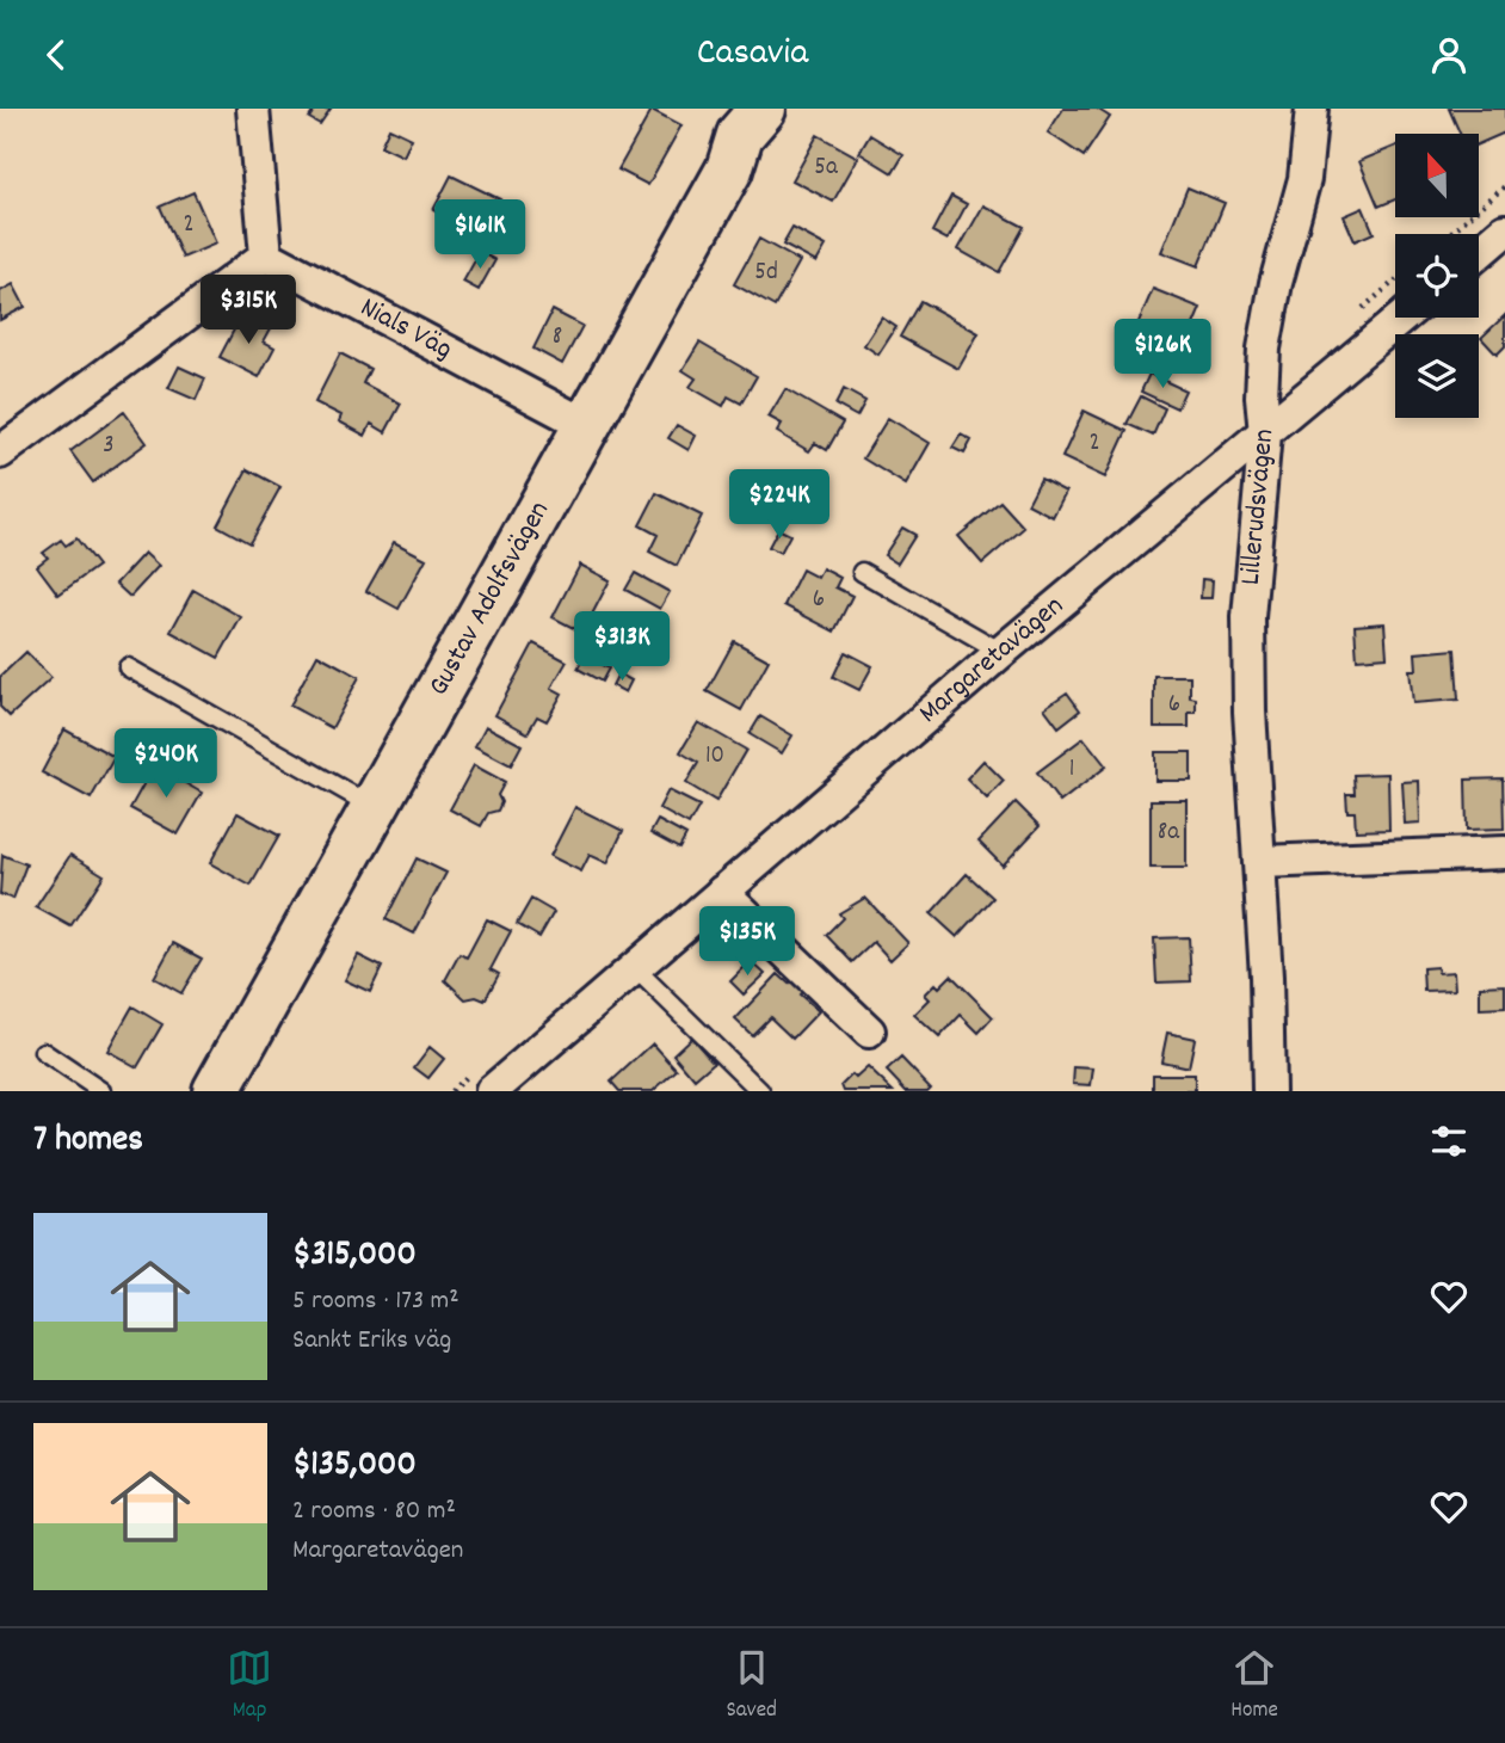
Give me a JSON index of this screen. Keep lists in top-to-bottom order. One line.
{"streets":{"street":["Nials Väg","Lillerudsvägen","Gustav Adolfsvägen","Margaretavägen"]},"crossings":[["Nials Väg","Gustav Adolfsvägen"],["Lillerudsvägen","Margaretavägen"]],"house_numbers":["5a","2","5d","8","2","3","6","6","10","1","8a"],"north":"top","page":{"header":"Casavia","price":["$161K","$315K","$126K","$224K","$313K","$240K","$135K"],"heading":"7 homes","list":[{"name":"$315,000","note":"5 rooms · 173 m² · Sankt Eriks väg"},{"name":"$135,000","note":"2 rooms · 80 m² · Margaretavägen"}],"tabs":["Map","Saved","Home"]}}
